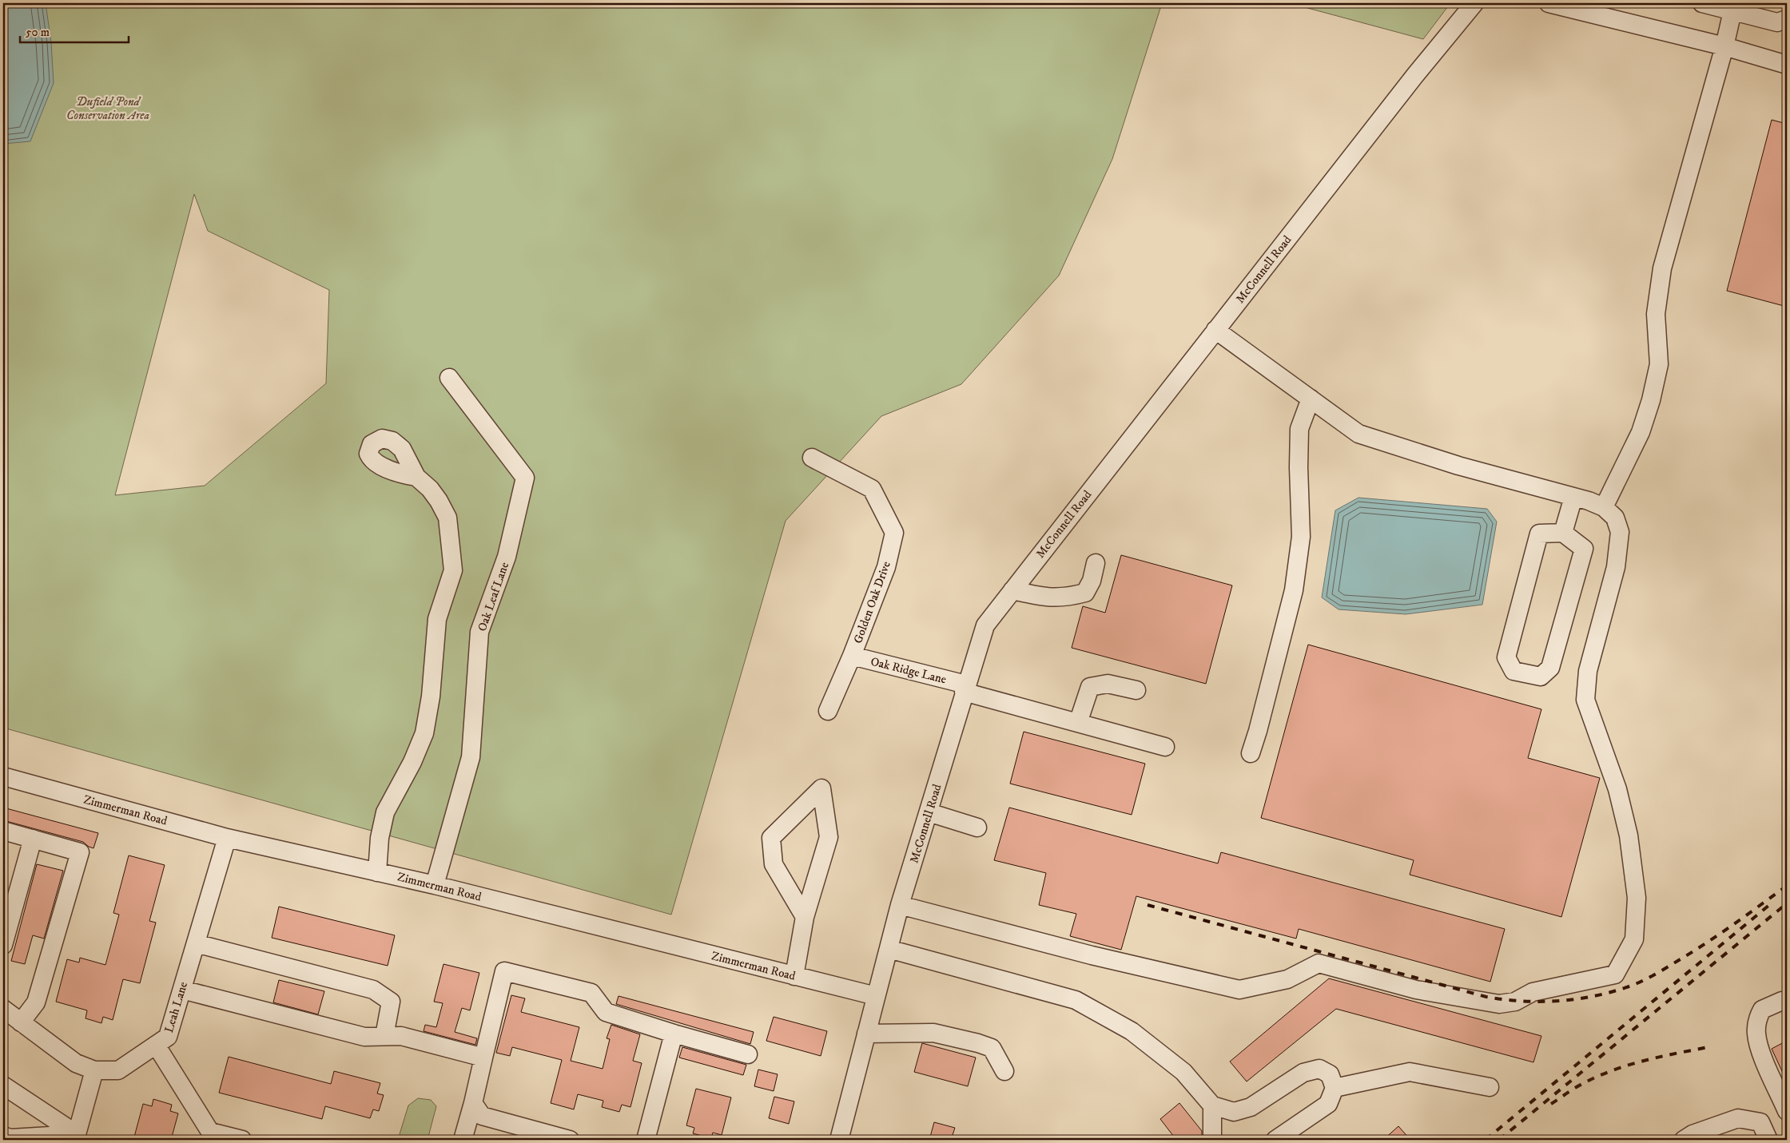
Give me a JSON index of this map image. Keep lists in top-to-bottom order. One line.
{"streets":{"street":["McConnell Road","Oak Leaf Lane","Golden Oak Drive","Oak Ridge Lane","Zimmerman Road","Leah Lane"]},"crossings":[["McConnell Road","Oak Ridge Lane"],["McConnell Road","Zimmerman Road"],["Oak Leaf Lane","Zimmerman Road"],["Golden Oak Drive","Oak Ridge Lane"],["Zimmerman Road","Leah Lane"]],"parks":["Dufield Pond Conservation Area"],"scale_bar":"50 m"}
